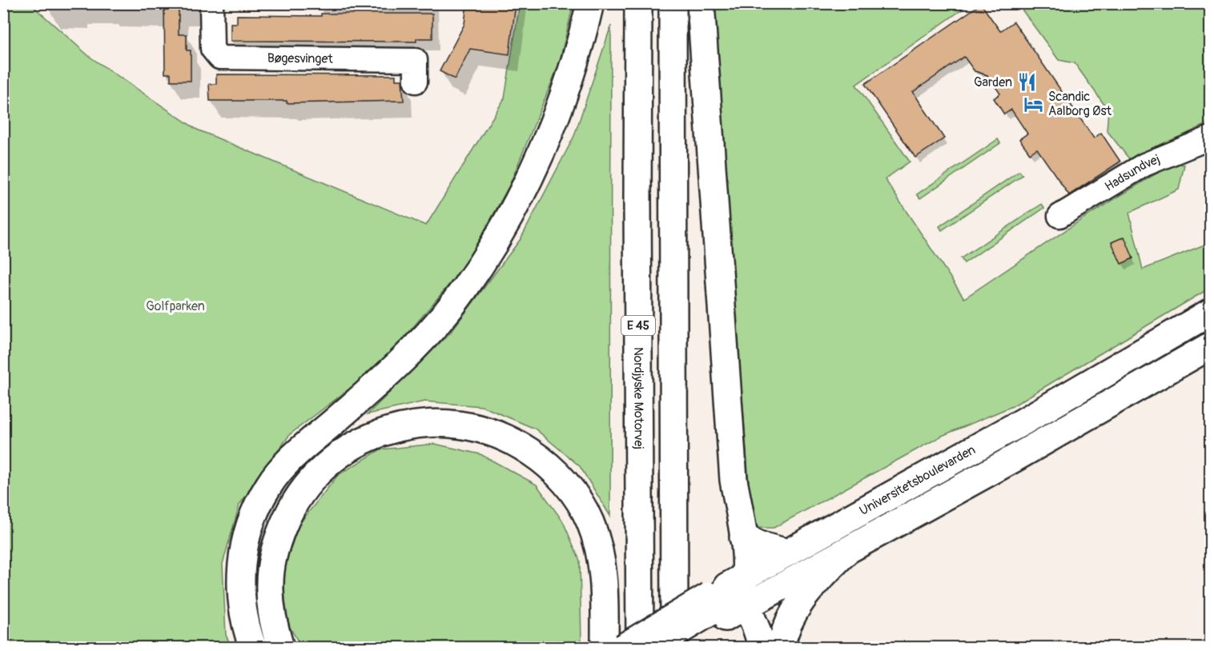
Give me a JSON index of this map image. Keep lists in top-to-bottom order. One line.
{"streets":{"main road":["E 45","Nordjyske Motorvej","Universitetsboulevarden"],"street":["Bøgesvinget","Hadsundvej"]},"crossings":[["E 45","Universitetsboulevarden"]],"parks":["Golfparken"],"places":{"restaurant":["Garden"],"hotel":["Scandic Aalborg Øst"]}}
